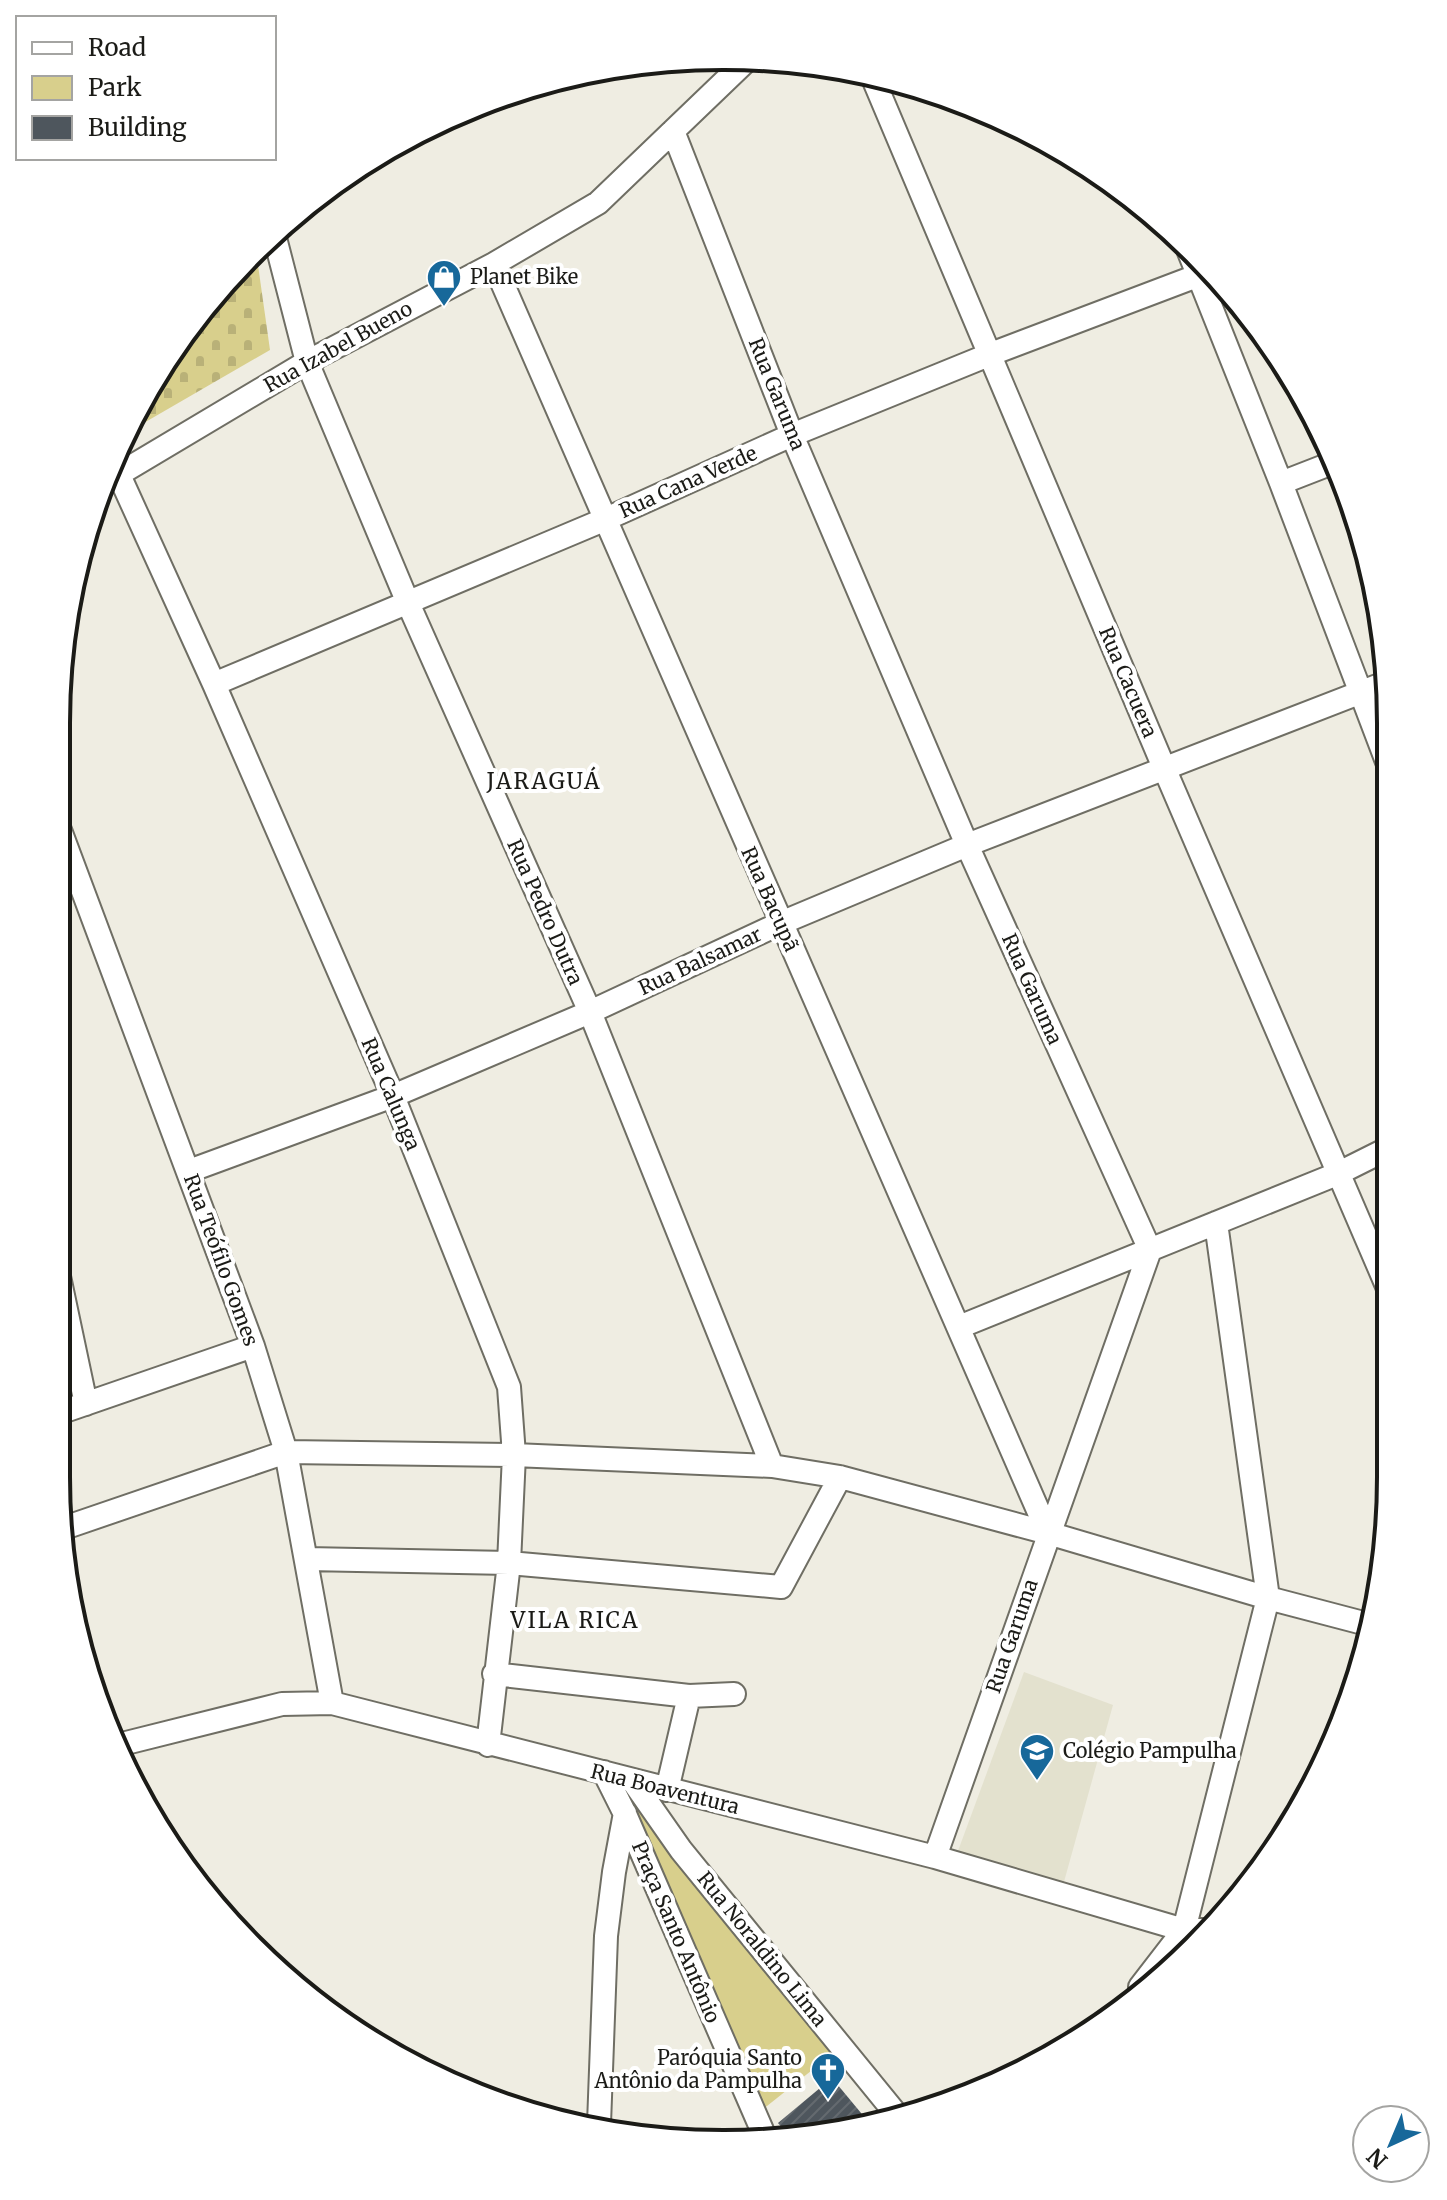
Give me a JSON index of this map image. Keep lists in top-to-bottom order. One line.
{"streets":{"street":["Rua Izabel Bueno","Rua Garuma","Rua Cana Verde","Rua Cacuera","Rua Bacupã","Rua Pedro Dutra","Rua Balsamar","Rua Calunga","Rua Teófilo Gomes","Rua Boaventura","Praça Santo Antônio","Rua Noraldino Lima"]},"crossings":[["Rua Izabel Bueno","Rua Garuma"],["Rua Izabel Bueno","Rua Bacupã"],["Rua Izabel Bueno","Rua Pedro Dutra"],["Rua Garuma","Rua Cana Verde"],["Rua Garuma","Rua Bacupã"],["Rua Garuma","Rua Balsamar"],["Rua Garuma","Rua Boaventura"],["Rua Cana Verde","Rua Cacuera"],["Rua Cana Verde","Rua Bacupã"],["Rua Cana Verde","Rua Pedro Dutra"],["Rua Cana Verde","Rua Calunga"],["Rua Cacuera","Rua Balsamar"],["Rua Bacupã","Rua Balsamar"],["Rua Pedro Dutra","Rua Balsamar"],["Rua Balsamar","Rua Calunga"],["Rua Balsamar","Rua Teófilo Gomes"],["Rua Calunga","Rua Boaventura"],["Rua Teófilo Gomes","Rua Boaventura"],["Rua Boaventura","Praça Santo Antônio"],["Rua Boaventura","Rua Noraldino Lima"]],"districts":["JARAGUÁ","VILA RICA"],"places":{"shop":["Planet Bike"],"school or university":["Colégio Pampulha"],"church":["Paróquia Santo Antônio da Pampulha"]},"legend":["Road","Park","Building"],"north":"bottom left"}
